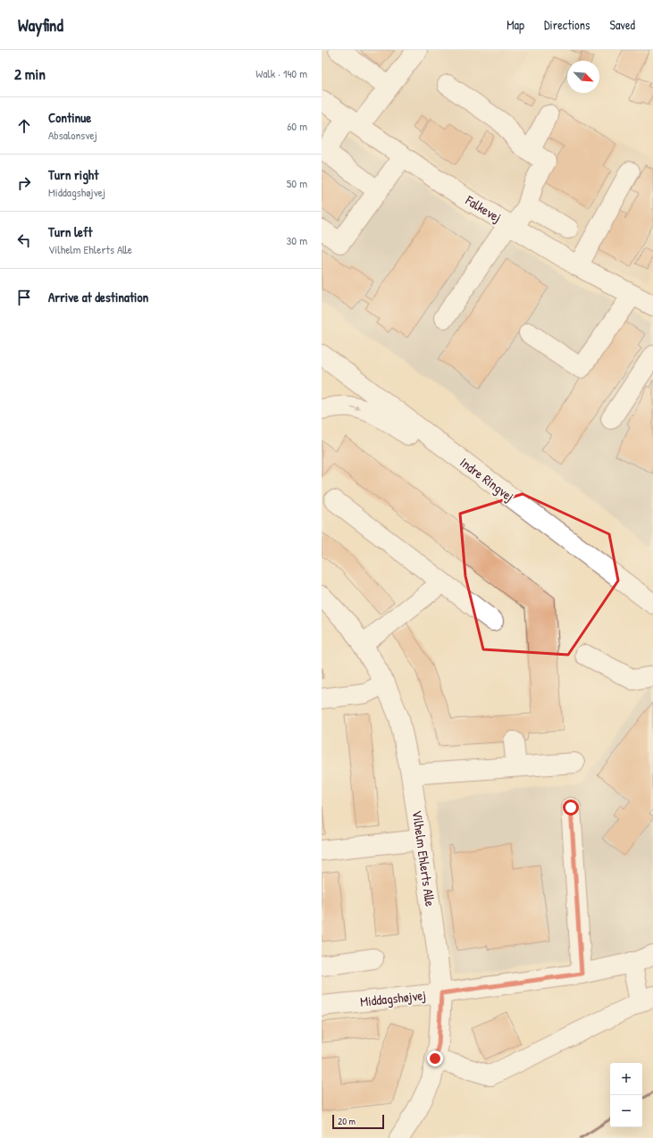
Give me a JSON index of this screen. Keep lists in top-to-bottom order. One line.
{"streets":{"street":["Falkevej","Indre Ringvej","Vilhelm Ehlerts Alle","Middagshøjvej"]},"crossings":[["Vilhelm Ehlerts Alle","Middagshøjvej"]],"scale_bar":"20 m","north":"bottom right","page":{"header":"Wayfind","nav":["Map","Directions","Saved"],"heading":["2 min","Walk · 140 m"],"list":[["Continue","Absalonsvej","60 m"],["Turn right","Middagshøjvej","50 m"],["Turn left","Vilhelm Ehlerts Alle","30 m"],"Arrive at destination"],"map_buttons":["+","−"],"scale":"20 m"}}
